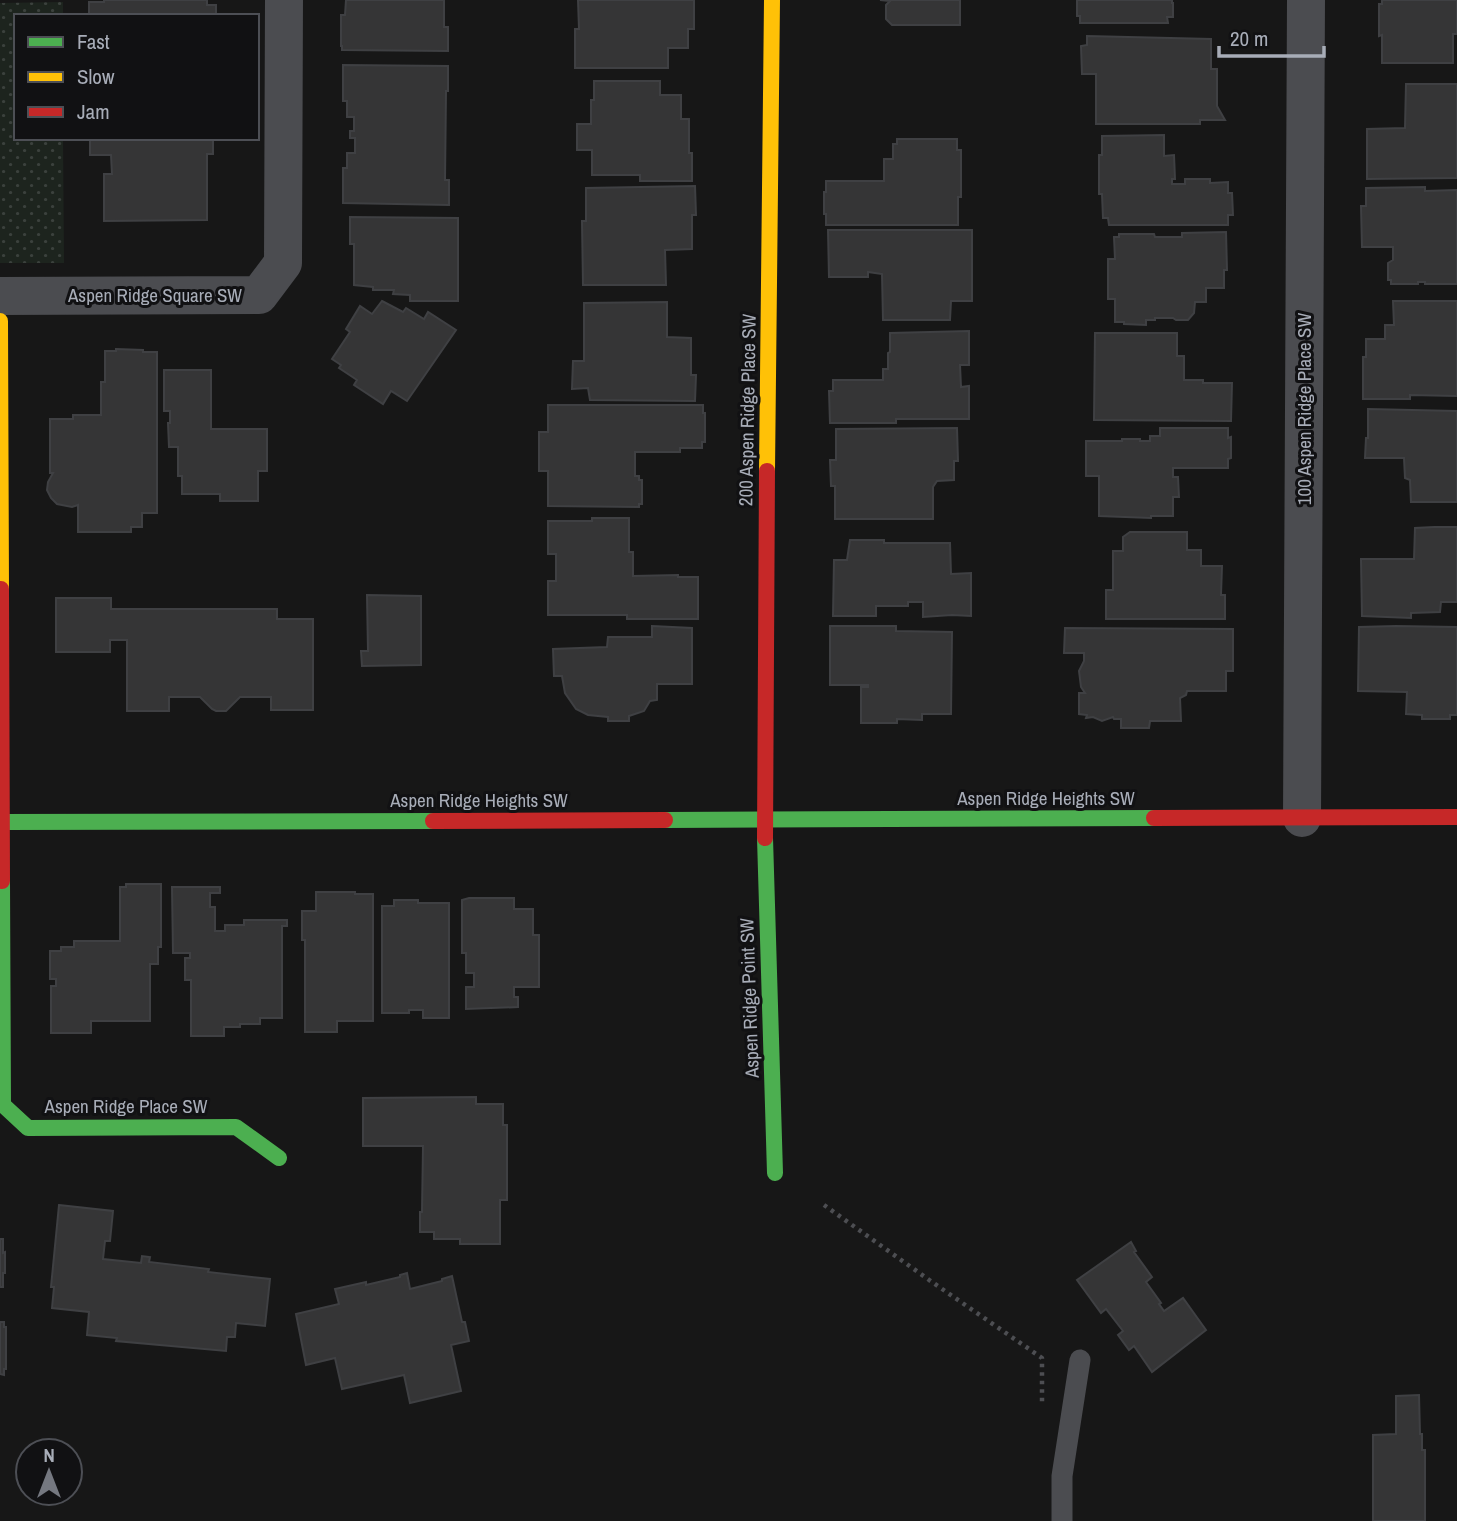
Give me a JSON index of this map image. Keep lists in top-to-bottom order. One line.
{"streets":{"street":["Aspen Ridge Square SW","100 Aspen Ridge Place SW","200 Aspen Ridge Place SW","Aspen Ridge Heights SW","Aspen Ridge Point SW","Aspen Ridge Place SW"]},"crossings":[["100 Aspen Ridge Place SW","Aspen Ridge Heights SW"],["200 Aspen Ridge Place SW","Aspen Ridge Heights SW"],["200 Aspen Ridge Place SW","Aspen Ridge Point SW"],["Aspen Ridge Heights SW","Aspen Ridge Point SW"],["Aspen Ridge Heights SW","Aspen Ridge Place SW"]],"legend":["Fast","Slow","Jam"],"scale_bar":"20 m","north":"top"}
